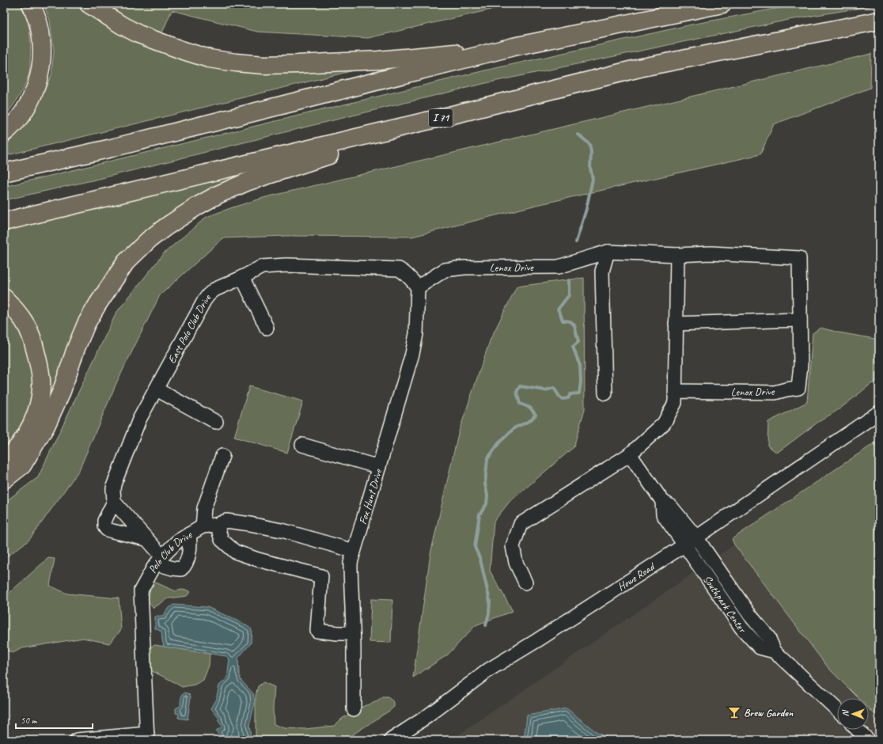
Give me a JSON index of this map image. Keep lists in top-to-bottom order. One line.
{"streets":{"highway":["I 71"],"street":["Lenox Drive","East Polo Club Drive","Fox Hunt Drive","Polo Club Drive","Howe Road","Southpark Center"]},"crossings":[["Lenox Drive","East Polo Club Drive"],["Lenox Drive","Fox Hunt Drive"],["East Polo Club Drive","Fox Hunt Drive"],["Fox Hunt Drive","Polo Club Drive"],["Howe Road","Southpark Center"]],"places":{"bar":["Brew Garden"]},"scale_bar":"50 m","north":"left"}
